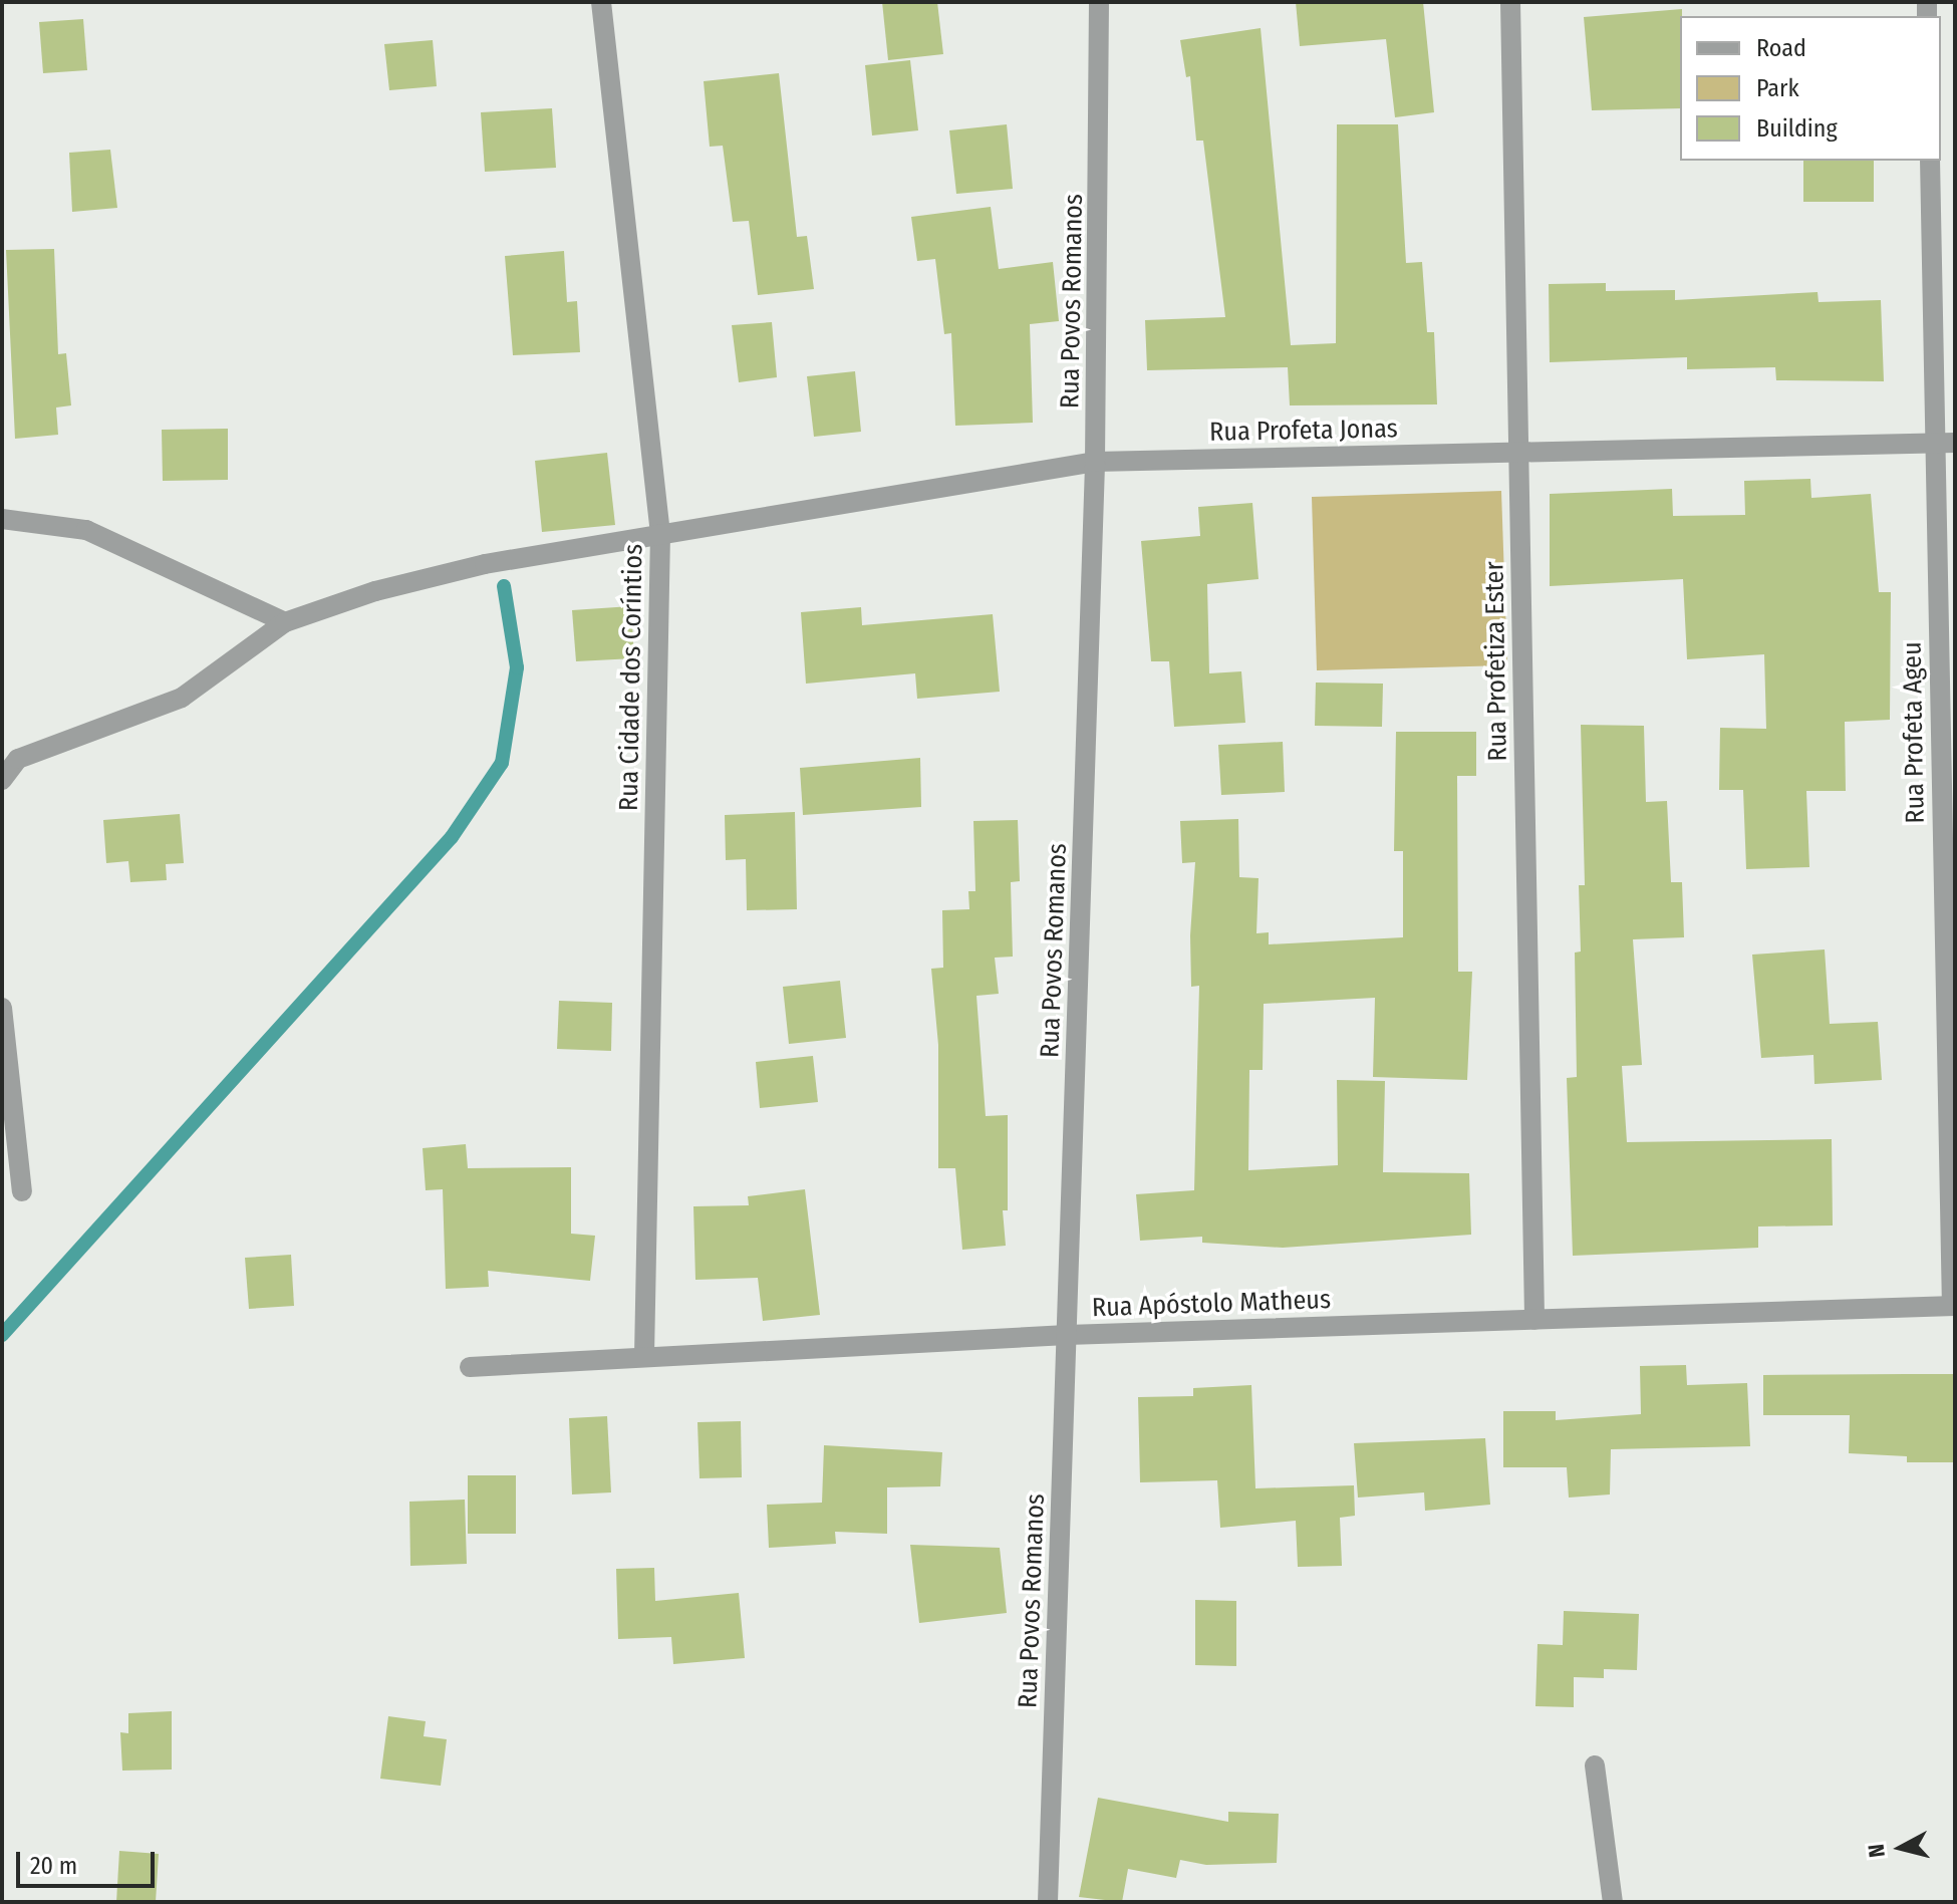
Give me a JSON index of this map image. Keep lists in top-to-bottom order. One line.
{"streets":{"street":["Rua Povos Romanos","Rua Profeta Jonas","Rua Profetiza Ester","Rua Cidade dos Coríntios","Rua Profeta Ageu","Rua Apóstolo Matheus"]},"crossings":[["Rua Povos Romanos","Rua Profeta Jonas"],["Rua Povos Romanos","Rua Apóstolo Matheus"],["Rua Profeta Jonas","Rua Profetiza Ester"],["Rua Profeta Jonas","Rua Cidade dos Coríntios"],["Rua Profeta Jonas","Rua Profeta Ageu"],["Rua Profetiza Ester","Rua Apóstolo Matheus"],["Rua Cidade dos Coríntios","Rua Apóstolo Matheus"],["Rua Profeta Ageu","Rua Apóstolo Matheus"]],"legend":["Road","Park","Building"],"scale_bar":"20 m","north":"left"}
